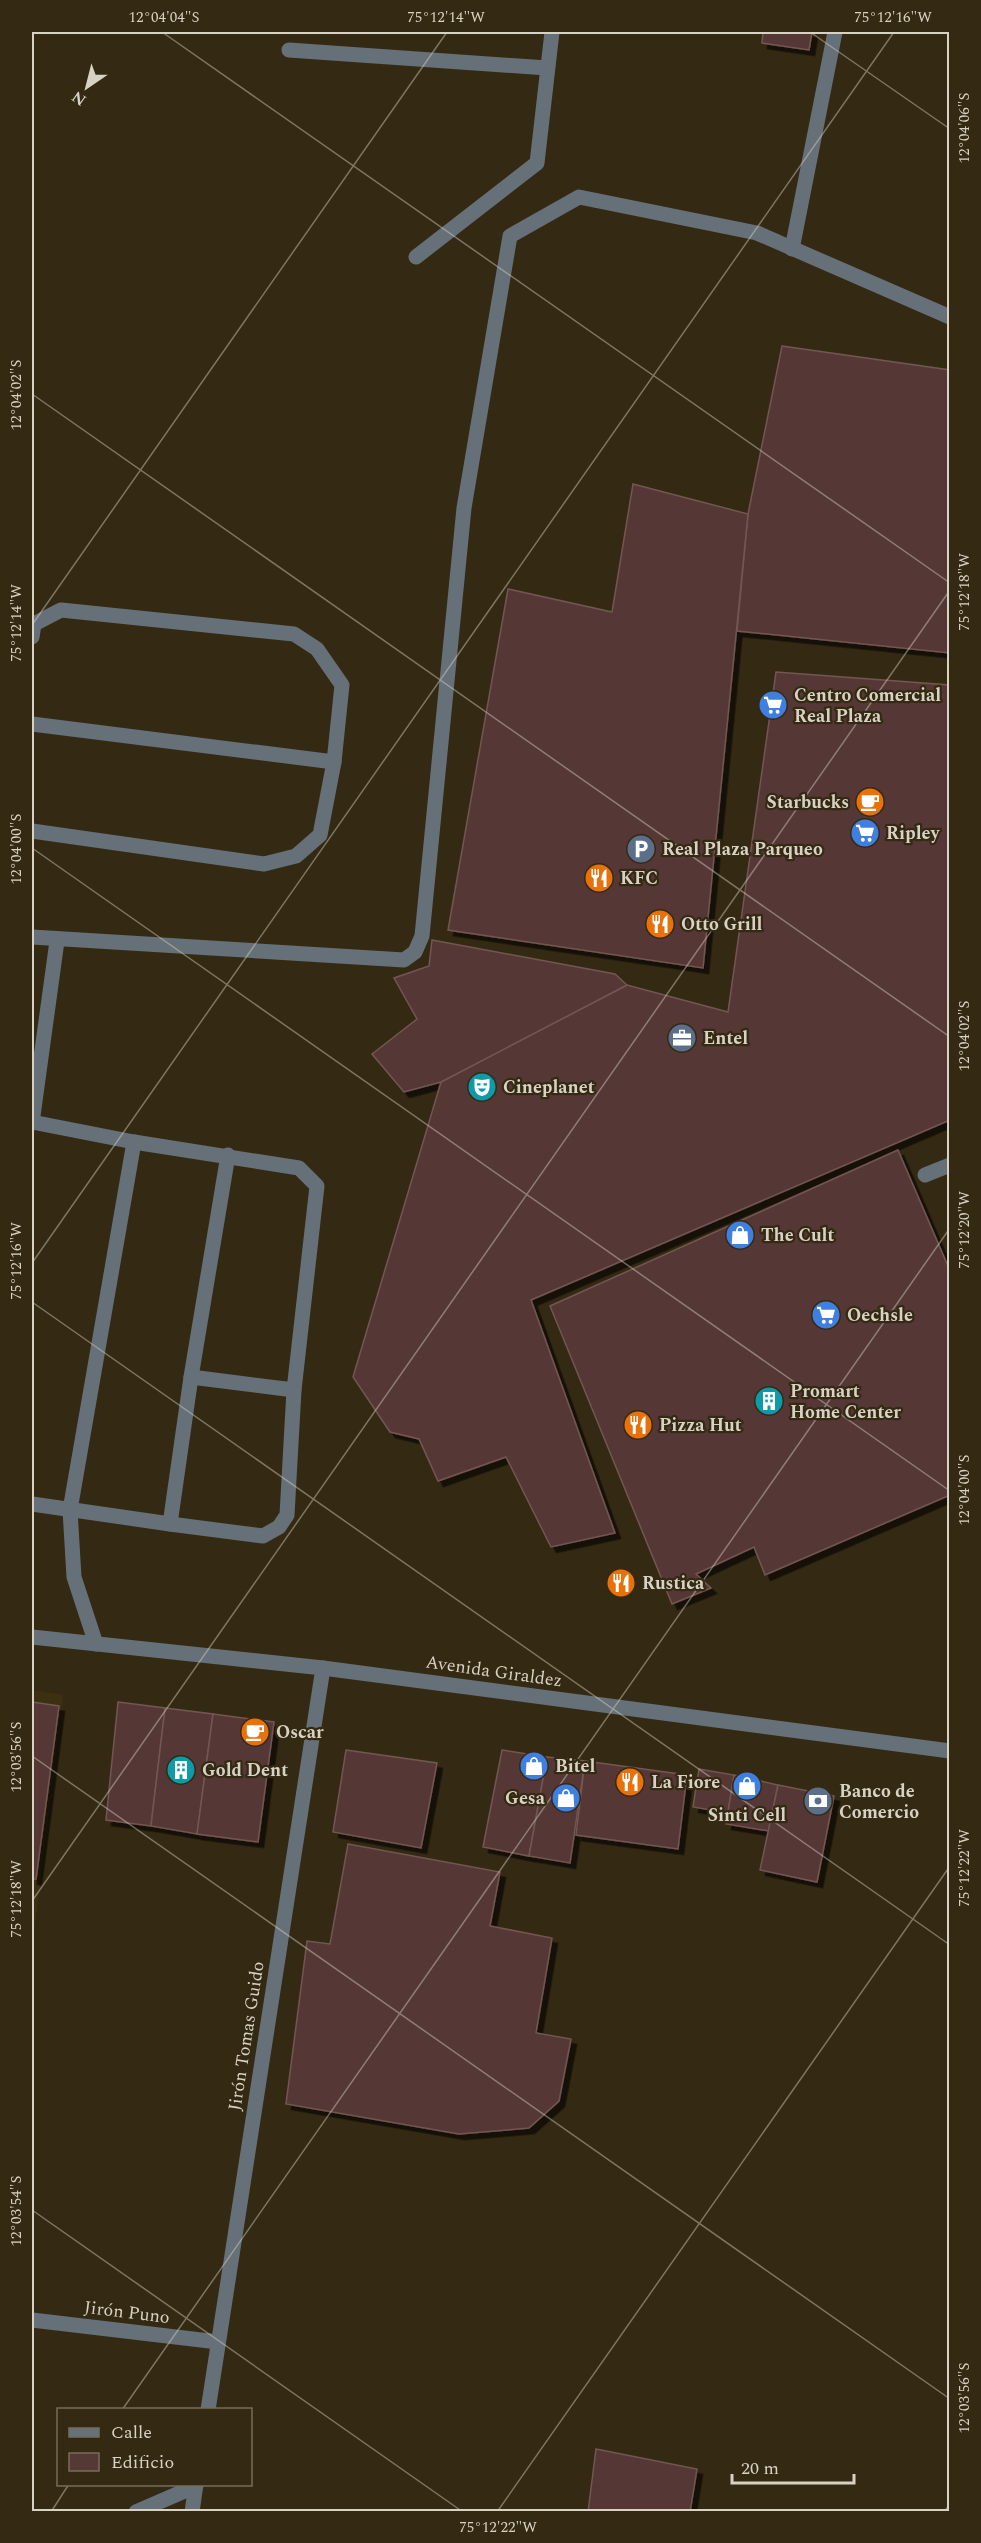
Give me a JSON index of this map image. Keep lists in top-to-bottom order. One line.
{"streets":{"street":["Avenida Giraldez","Jirón Tomas Guido","Jirón Puno"]},"crossings":[["Avenida Giraldez","Jirón Tomas Guido"],["Jirón Tomas Guido","Jirón Puno"]],"places":{"supermarket":["Centro Comercial Real Plaza","Ripley","Oechsle"],"cafe":["Starbucks","Oscar"],"parking":["Real Plaza Parqueo"],"restaurant":["KFC","Otto Grill","Pizza Hut","Rustica","La Fiore"],"office":["Entel"],"theatre":["Cineplanet"],"shop":["The Cult","Bitel","Sinti Cell","Gesa"],"building":["Promart Home Center","Gold Dent"],"bank":["Banco de Comercio"]},"legend":["Calle","Edificio"],"scale_bar":"20 m","north":"bottom left","coordinates":["12°04'04\"S","75°12'14\"W","75°12'16\"W","12°04'06\"S","12°04'02\"S","75°12'18\"W","12°04'00\"S","75°12'20\"W","12°03'56\"S","75°12'22\"W","12°03'54\"S"]}
